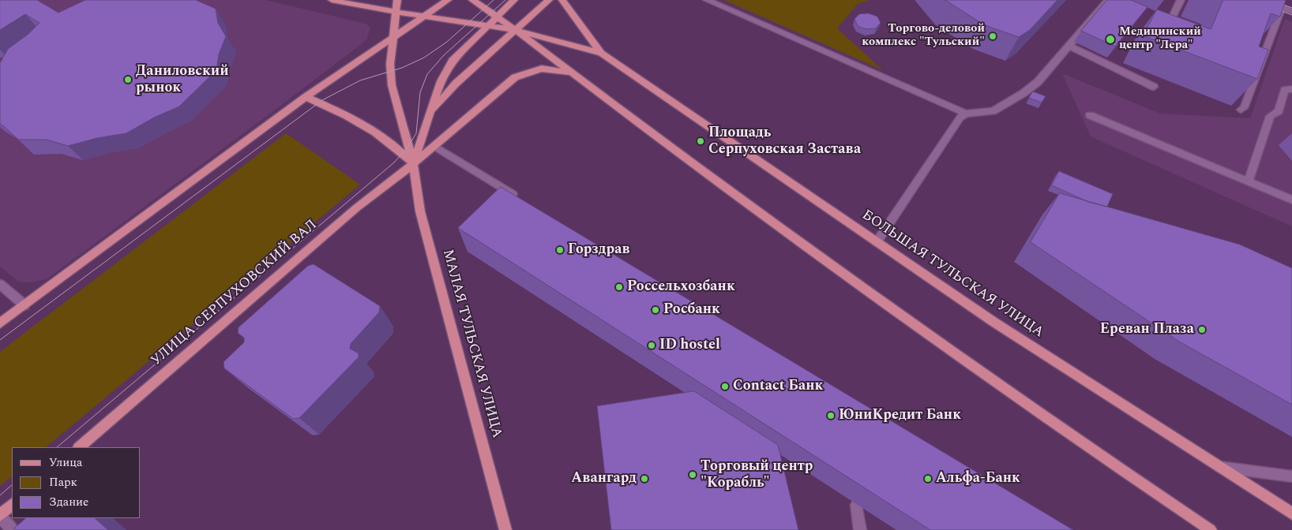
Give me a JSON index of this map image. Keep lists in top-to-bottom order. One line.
{"streets":{"main road":["БОЛЬШАЯ ТУЛЬСКАЯ УЛИЦА","УЛИЦА СЕРПУХОВСКИЙ ВАЛ","МАЛАЯ ТУЛЬСКАЯ УЛИЦА"]},"crossings":[["УЛИЦА СЕРПУХОВСКИЙ ВАЛ","МАЛАЯ ТУЛЬСКАЯ УЛИЦА"]],"places":["Торгово-деловой комплекс \"Тульский\"","Медицинский центр \"Лера\"","Даниловский рынок","Площадь Серпуховская Застава","Горздрав","Россельхозбанк","Росбанк","Ереван Плаза","ID hostel","Contact Банк","ЮниКредит Банк","Торговый центр \"Корабль\"","Авангард","Альфа-Банк"],"legend":["Улица","Парк","Здание"]}
